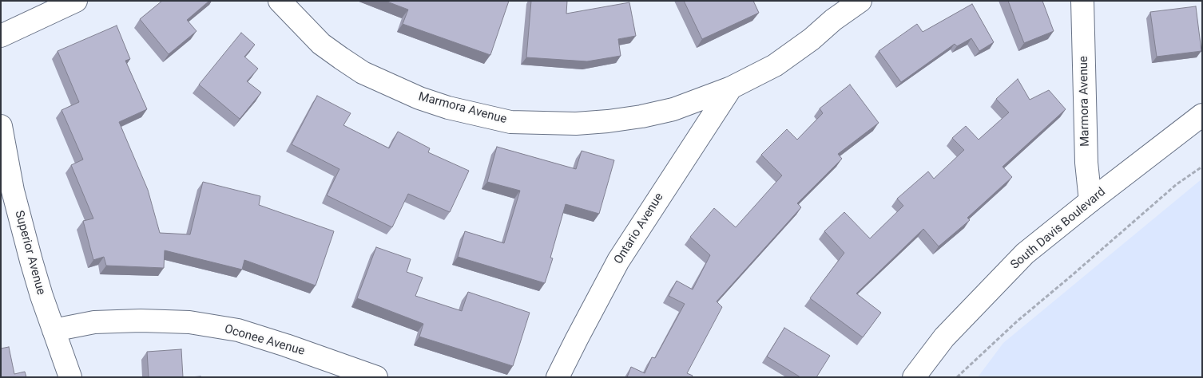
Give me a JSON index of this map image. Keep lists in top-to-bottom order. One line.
{"streets":{"street":["Marmora Avenue","Ontario Avenue","South Davis Boulevard","Superior Avenue","Oconee Avenue"]},"crossings":[["Marmora Avenue","Ontario Avenue"],["Marmora Avenue","South Davis Boulevard"],["Superior Avenue","Oconee Avenue"]]}
